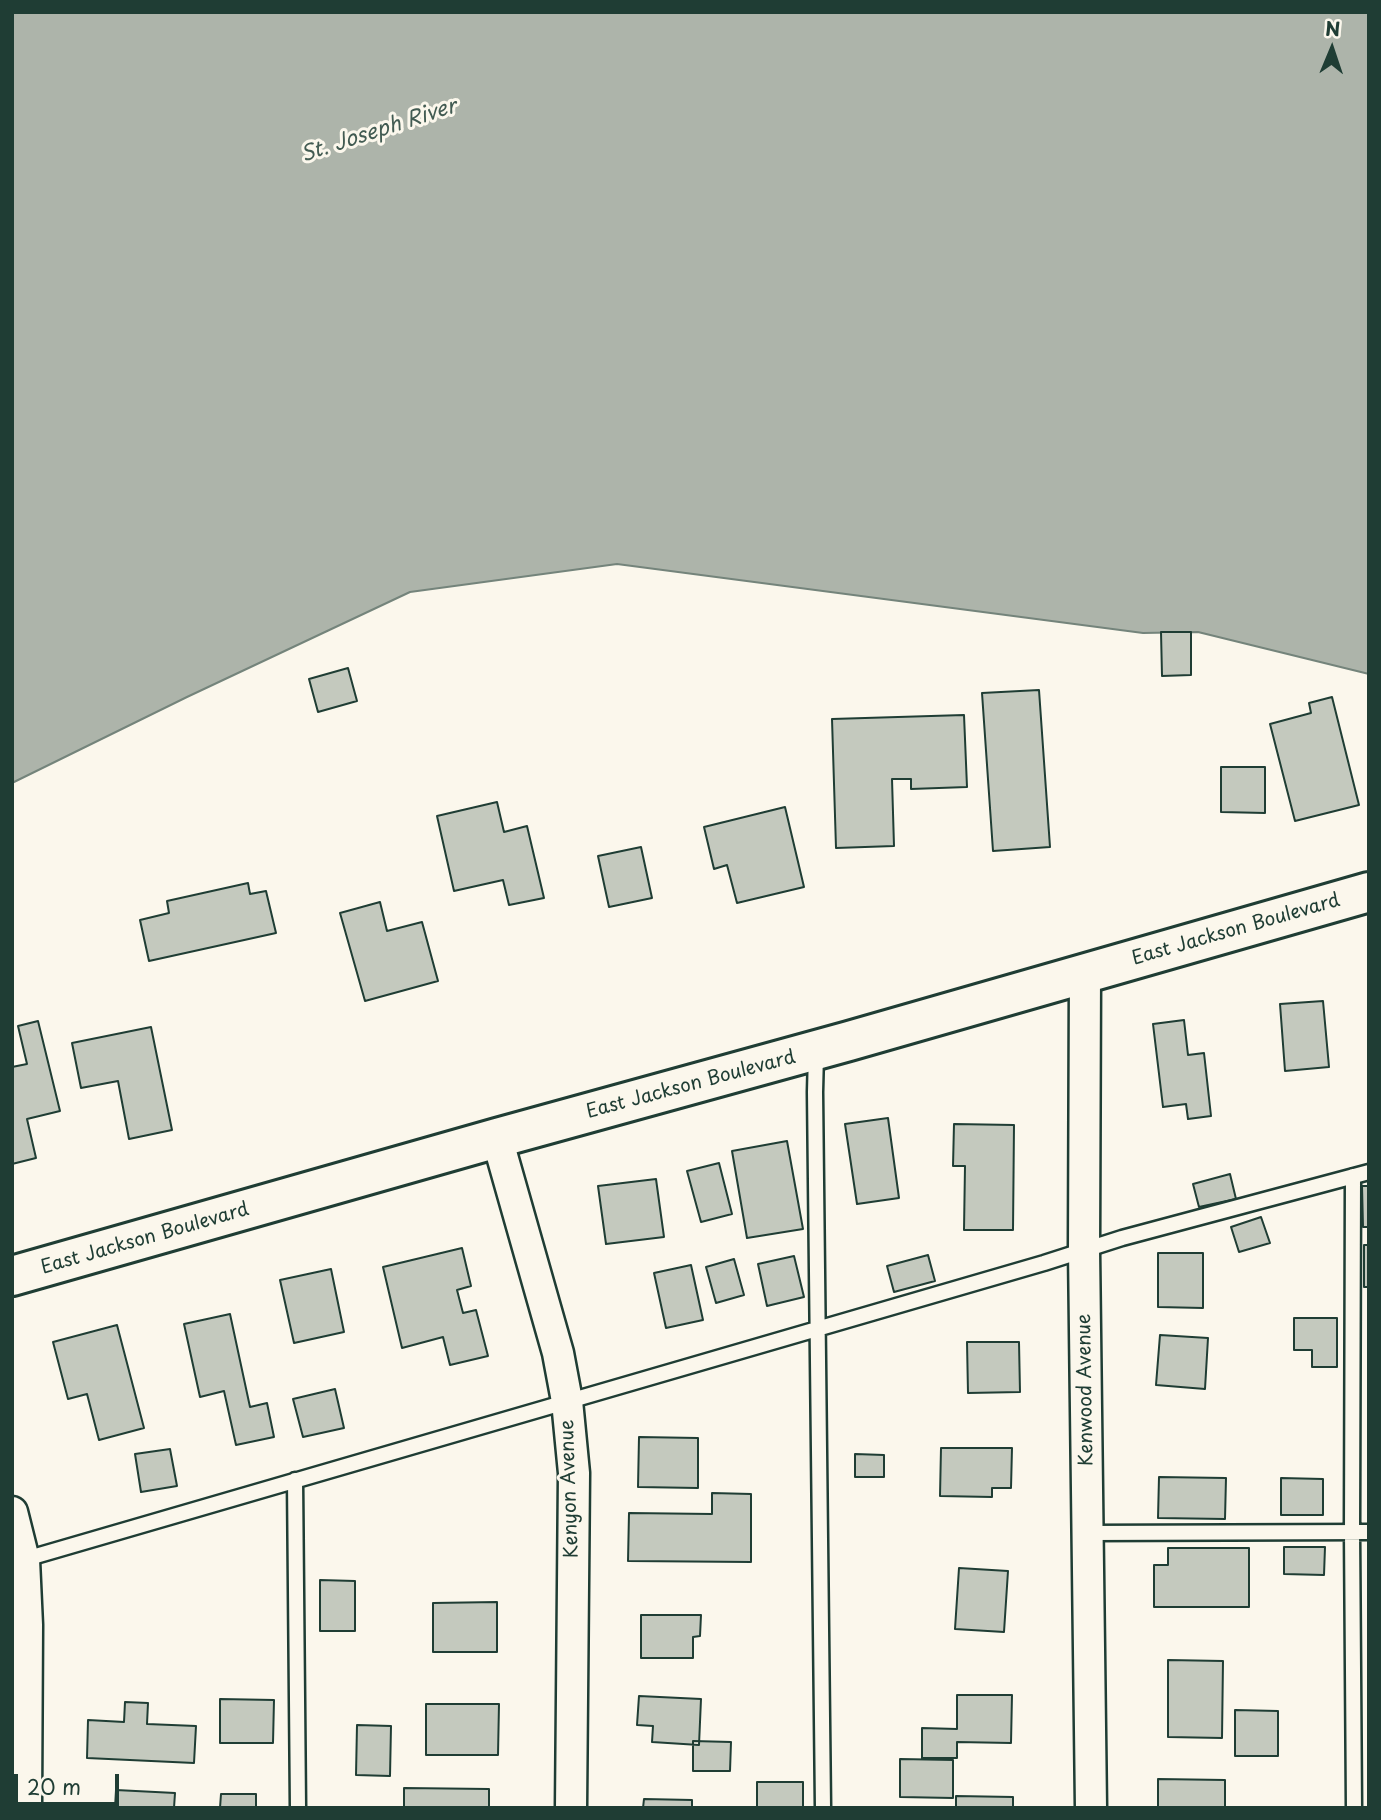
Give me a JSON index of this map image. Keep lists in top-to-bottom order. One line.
{"streets":{"main road":["East Jackson Boulevard"],"street":["Kenwood Avenue","Kenyon Avenue"]},"crossings":[["East Jackson Boulevard","Kenwood Avenue"],["East Jackson Boulevard","Kenyon Avenue"]],"water":["St. Joseph River"],"scale_bar":"20 m","north":"top"}
